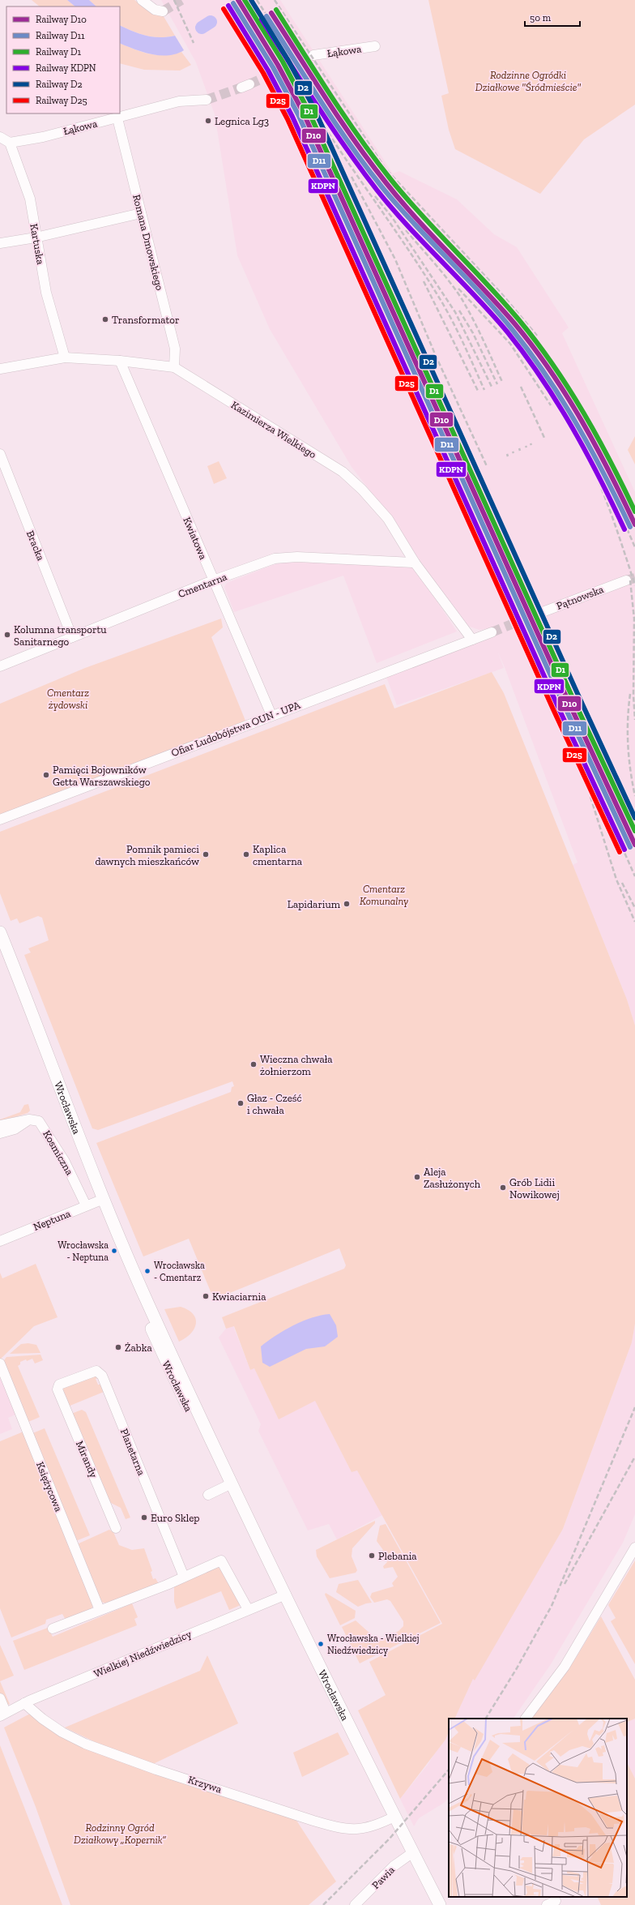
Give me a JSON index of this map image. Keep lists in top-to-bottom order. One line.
{"streets":{"main road":["Wrocławska"],"street":["Łąkowa","Romana Dmowskiego","Kartuska","Kazimierza Wielkiego","Kwiatowa","Bracka","Cmentarna","Pątnowska","Ofiar Ludobójstwa OUN - UPA","Kosmiczna","Neptuna","Planetarna","Mirandy","Księżycowa","Wielkiej Niedźwiedzicy","Krzywa","Pawia"]},"crossings":[["Łąkowa","Romana Dmowskiego"],["Łąkowa","Kartuska"],["Romana Dmowskiego","Kazimierza Wielkiego"],["Kartuska","Kazimierza Wielkiego"],["Kazimierza Wielkiego","Kwiatowa"],["Kazimierza Wielkiego","Cmentarna"],["Kazimierza Wielkiego","Ofiar Ludobójstwa OUN - UPA"],["Kwiatowa","Cmentarna"],["Kwiatowa","Ofiar Ludobójstwa OUN - UPA"],["Bracka","Cmentarna"],["Wrocławska","Neptuna"],["Wrocławska","Wielkiej Niedźwiedzicy"],["Wrocławska","Krzywa"],["Wrocławska","Pawia"],["Kosmiczna","Neptuna"],["Planetarna","Mirandy"],["Wielkiej Niedźwiedzicy","Krzywa"]],"parks":["Rodzinne Ogródki Działkowe \"Śródmieście\"","Cmentarz żydowski","Cmentarz Komunalny","Rodzinny Ogród Działkowy „Kopernik”"],"places":["Legnica Lg3","Transformator","Kolumna transportu Sanitarnego","Pamięci Bojowników Getta Warszawskiego","Pomnik pamieci dawnych mieszkańców","Kaplica cmentarna","Lapidarium","Wieczna chwała żołnierzom","Głaz - Cześć i chwała","Aleja Zasłużonych","Grób Lidii Nowikowej","Wrocławska - Neptuna","Wrocławska - Cmentarz","Kwiaciarnia","Żabka","Euro Sklep","Plebania","Wrocławska - Wielkiej Niedźwiedzicy"],"lines":["rail line D10","rail line D1","rail line D2","rail line D11","rail line KDPN","rail line D25"],"legend":["Railway D10","Railway D11","Railway D1","Railway KDPN","Railway D2","Railway D25"],"scale_bar":"50 m"}
